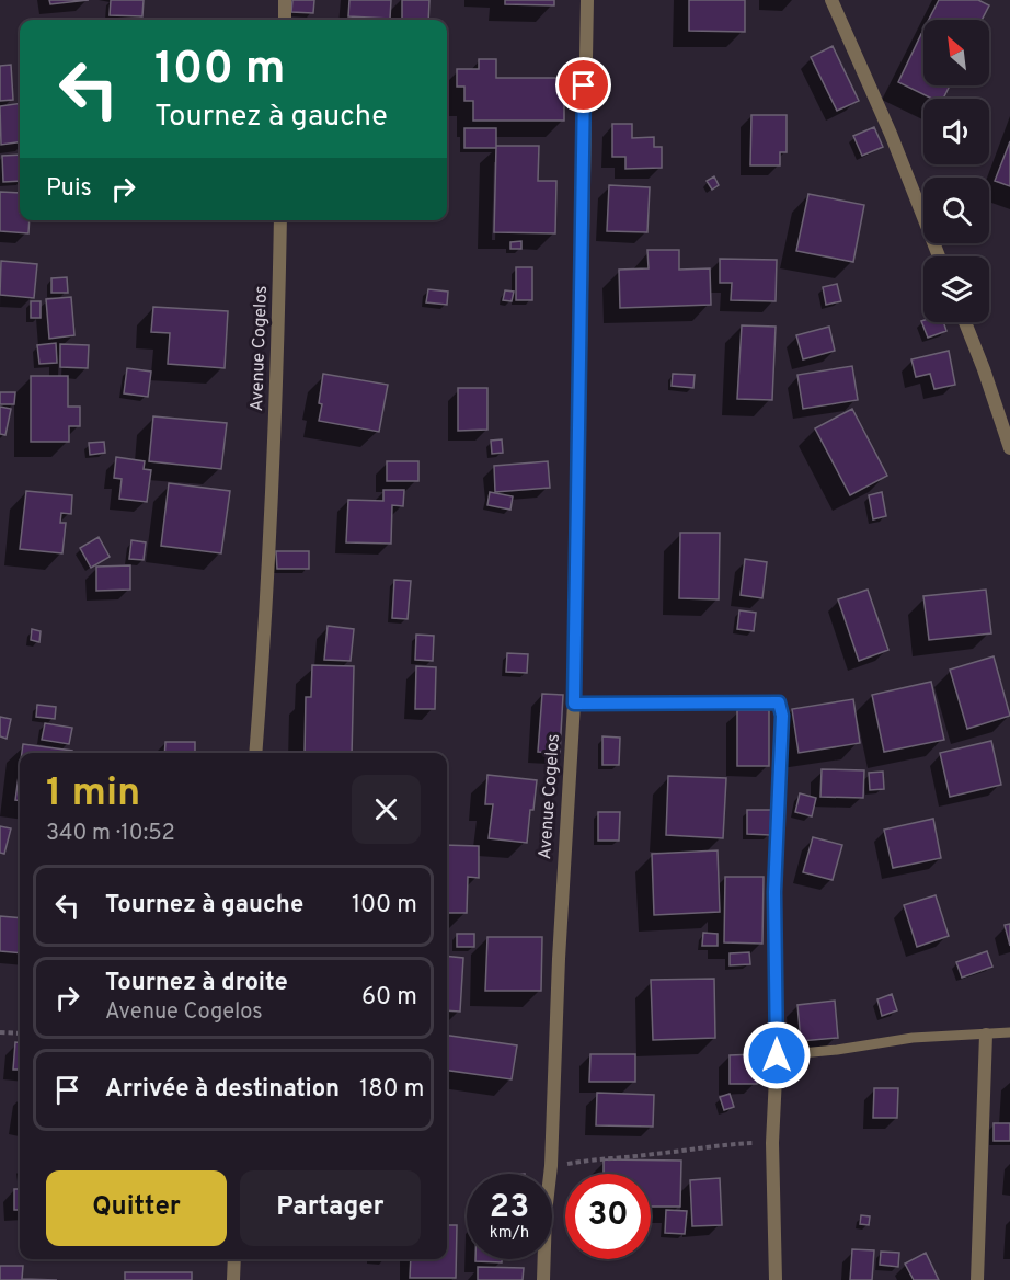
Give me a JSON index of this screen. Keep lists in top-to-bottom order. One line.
{"streets":{"street":["Avenue Cogelos"]},"north":"top left","page":{"turn":["100 m","Tournez à gauche"],"then":"Puis","heading":["1 min","340 m · 10:52"],"list":[{"name":"Tournez à gauche","value":"100 m"},{"name":"Tournez à droite","note":"Avenue Cogelos","value":"60 m"},{"name":"Arrivée à destination","value":"180 m"}],"buttons":["Quitter","Partager"],"speed":"23 km/h","limit":"30"}}
